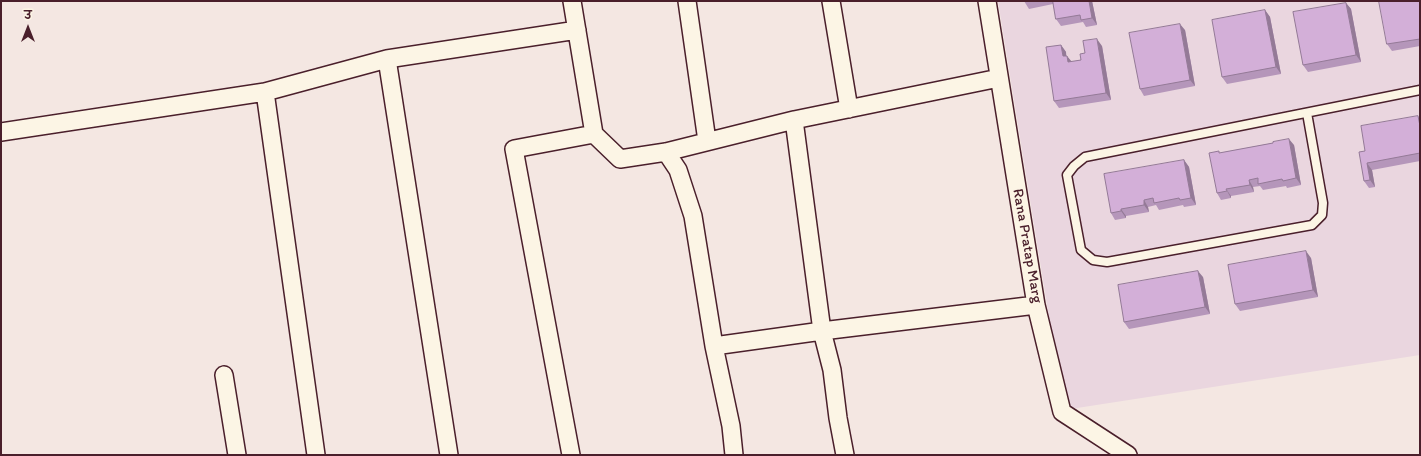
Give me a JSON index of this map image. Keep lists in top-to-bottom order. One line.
{"streets":{"street":["Rana Pratap Marg"]},"north":"top"}
